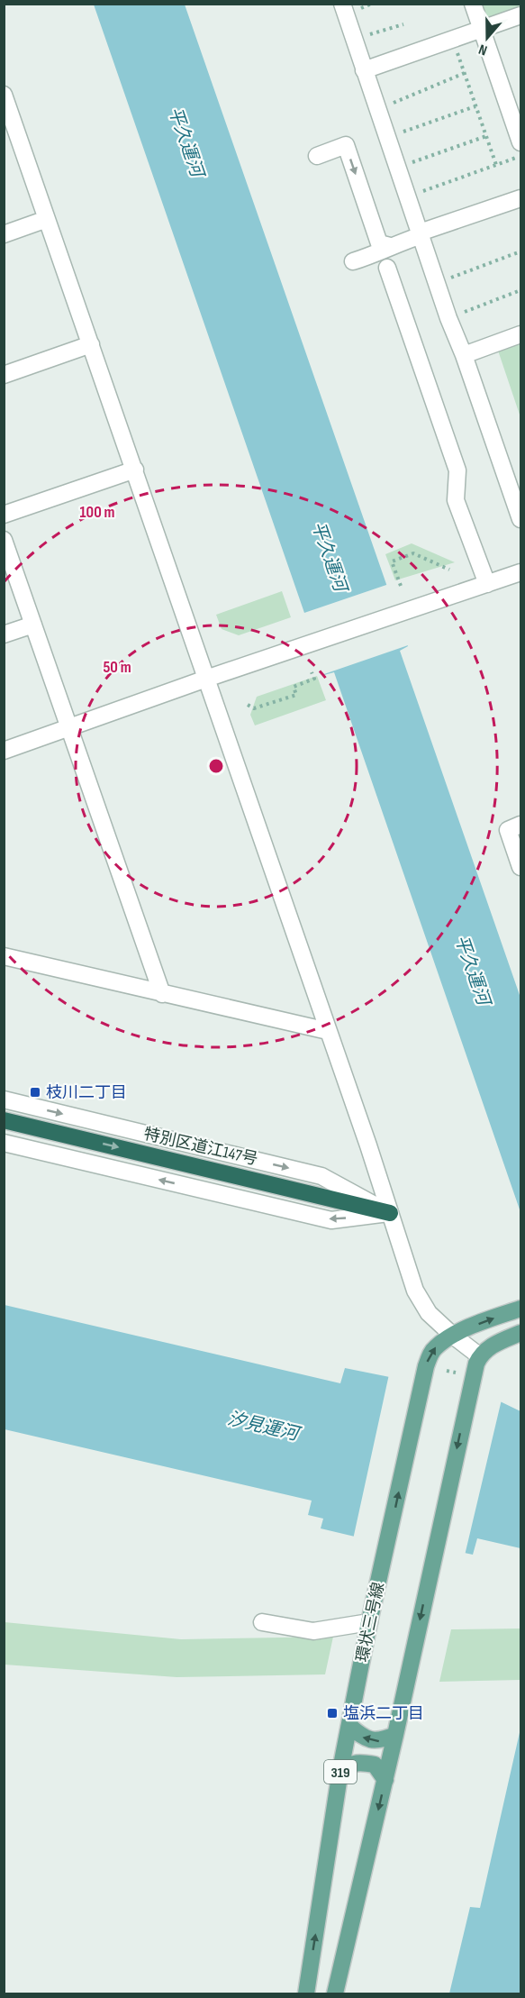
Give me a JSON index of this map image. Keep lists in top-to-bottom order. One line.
{"streets":{"main road":["環状三号線","319"],"street":["特別区道江147号"]},"water":["平久運河","汐見運河"],"places":{"transit":["枝川二丁目","塩浜二丁目"]},"north":"bottom","rings":["100 m","50 m"]}
